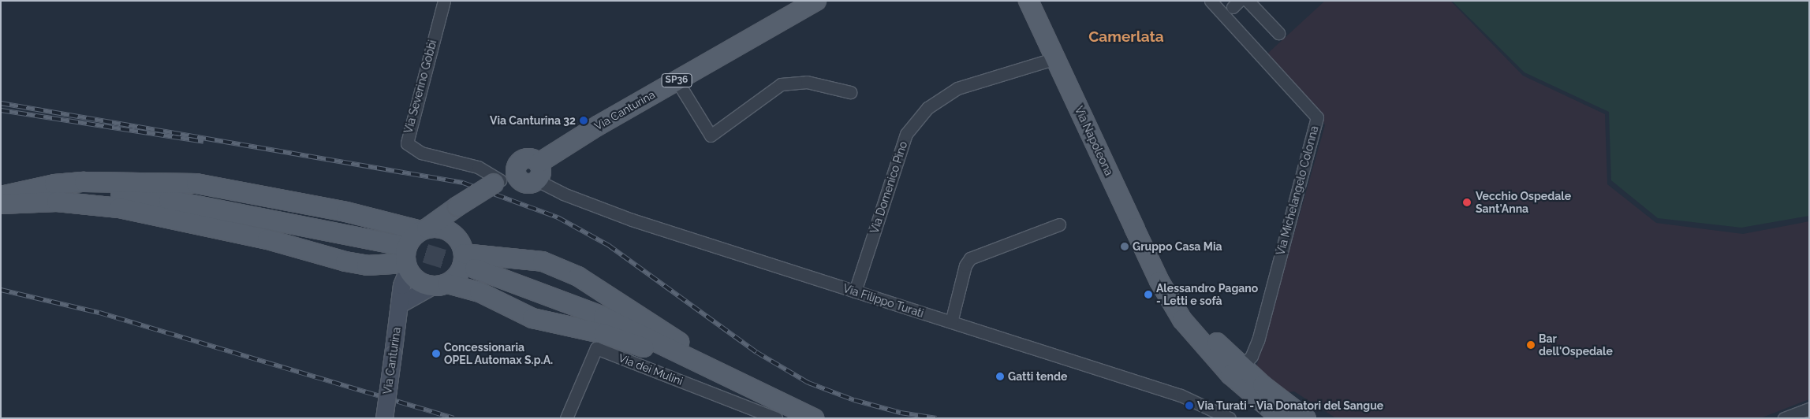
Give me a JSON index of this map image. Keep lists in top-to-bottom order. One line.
{"streets":{"main road":["SP36","Via Canturina","Via Napoleona"],"street":["Via Severino Gobbi","Via Domenico Pino","Via Michelangelo Colonna","Via Filippo Turati","Via dei Mulini"]},"crossings":[["Via Canturina","Via Filippo Turati"],["Via Napoleona","Via Domenico Pino"],["Via Napoleona","Via Michelangelo Colonna"],["Via Domenico Pino","Via Filippo Turati"]],"districts":["Camerlata"],"places":["Via Canturina 32","Vecchio Ospedale Sant'Anna","Gruppo Casa Mia","Alessandro Pagano - Letti e sofà","Bar dell'Ospedale","Concessionaria OPEL Automax S.p.A.","Gatti tende","Via Turati - Via Donatori del Sangue"]}
